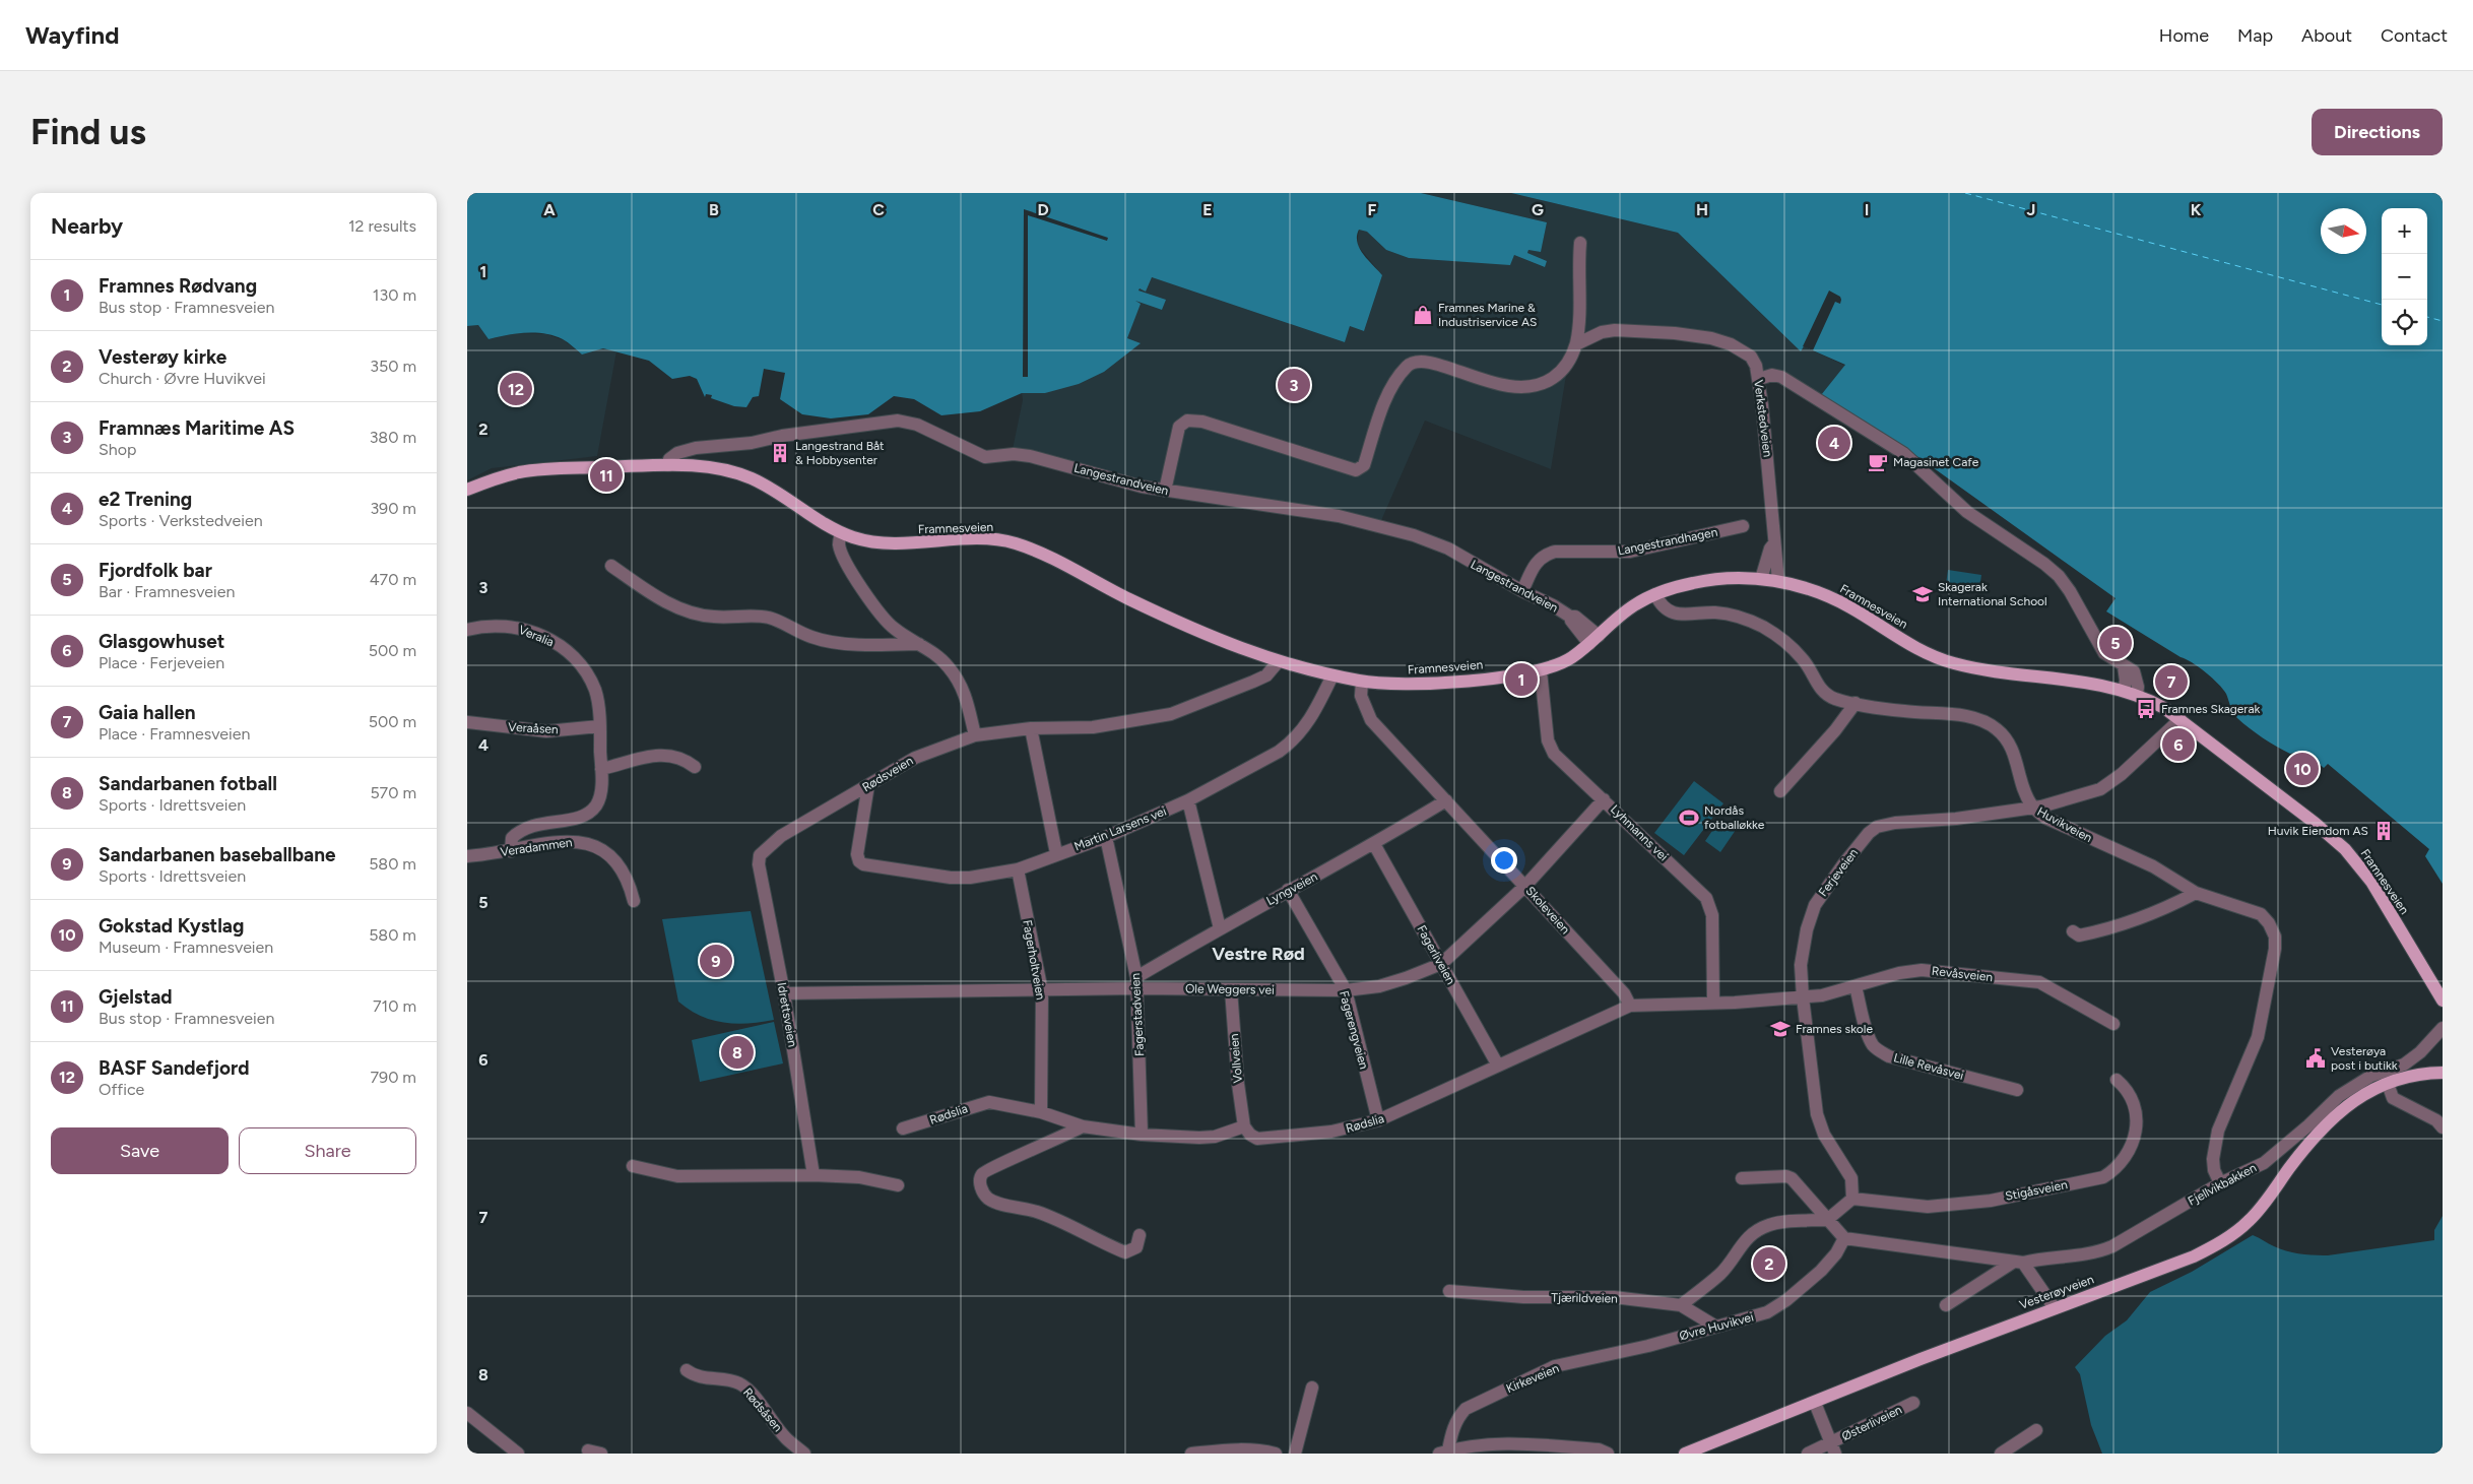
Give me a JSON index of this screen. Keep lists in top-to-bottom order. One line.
{"streets":{"main road":["Framnesveien","Vesterøyveien"],"street":["Verkstedveien","Langestrandveien","Langestrandhagen","Veralia","Veraåsen","Rødsveien","Huvikveien","Martin Larsens vei","Lyhmanns vei","Veradammen","Ferjeveien","Lyngveien","Skoleveien","Fagerliveien","Fagerholtveien","Revåsveien","Ole Weggers vei","Idrettsveien","Fagerstadveien","Fagerengveien","Vollveien","Lille Revåsvei","Rødslia","Fjellvikbakken","Stigåsveien","Tjærildveien","Øvre Huvikvei","Kirkeveien","Rødsåsen","Østerliveien"]},"crossings":[["Verkstedveien","Framnesveien"],["Langestrandveien","Framnesveien"],["Langestrandveien","Langestrandhagen"],["Framnesveien","Rødsveien"],["Framnesveien","Huvikveien"],["Framnesveien","Martin Larsens vei"],["Framnesveien","Lyhmanns vei"],["Framnesveien","Ferjeveien"],["Framnesveien","Skoleveien"],["Veralia","Veraåsen"],["Veralia","Veradammen"],["Rødsveien","Martin Larsens vei"],["Rødsveien","Idrettsveien"],["Huvikveien","Ferjeveien"],["Huvikveien","Fjellvikbakken"],["Martin Larsens vei","Fagerholtveien"],["Martin Larsens vei","Fagerstadveien"],["Lyhmanns vei","Ole Weggers vei"],["Ferjeveien","Revåsveien"],["Ferjeveien","Stigåsveien"],["Lyngveien","Skoleveien"],["Lyngveien","Fagerliveien"],["Lyngveien","Ole Weggers vei"],["Lyngveien","Fagerstadveien"],["Lyngveien","Fagerengveien"],["Skoleveien","Ole Weggers vei"],["Skoleveien","Rødslia"],["Fagerliveien","Ole Weggers vei"],["Fagerliveien","Rødslia"],["Fagerholtveien","Ole Weggers vei"],["Fagerholtveien","Rødslia"],["Revåsveien","Lille Revåsvei"],["Ole Weggers vei","Idrettsveien"],["Ole Weggers vei","Fagerstadveien"],["Ole Weggers vei","Fagerengveien"],["Ole Weggers vei","Vollveien"],["Fagerstadveien","Rødslia"],["Fagerengveien","Rødslia"],["Vollveien","Rødslia"],["Vesterøyveien","Østerliveien"],["Tjærildveien","Øvre Huvikvei"],["Øvre Huvikvei","Kirkeveien"]],"districts":["Vestre Rød"],"places":{"shop":["Framnes Marine & Industriservice AS"],"building":["Langestrand Båt & Hobbysenter","Huvik Eiendom AS"],"cafe":["Magasinet Cafe"],"school or university":["Skagerak International School","Framnes skole"],"bus stop":["Framnes Skagerak"],"sports":["Nordås fotballøkke"],"public building":["Vesterøya post i butikk"]},"north":"right","page":{"header":"Wayfind","nav":["Home","Map","About","Contact"],"buttons":["Directions",["Save","Share"]],"title":"Find us","heading":["Nearby","12 results"],"map_buttons":["+","−"],"list":[{"mark":"1","name":"Framnes Rødvang","note":"Bus stop · Framnesveien","value":"130 m"},{"mark":"2","name":"Vesterøy kirke","note":"Church · Øvre Huvikvei","value":"350 m"},{"mark":"3","name":"Framnæs Maritime AS","note":"Shop","value":"380 m"},{"mark":"4","name":"e2 Trening","note":"Sports · Verkstedveien","value":"390 m"},{"mark":"5","name":"Fjordfolk bar","note":"Bar · Framnesveien","value":"470 m"},{"mark":"6","name":"Glasgowhuset","note":"Place · Ferjeveien","value":"500 m"},{"mark":"7","name":"Gaia hallen","note":"Place · Framnesveien","value":"500 m"},{"mark":"8","name":"Sandarbanen fotball","note":"Sports · Idrettsveien","value":"570 m"},{"mark":"9","name":"Sandarbanen baseballbane","note":"Sports · Idrettsveien","value":"580 m"},{"mark":"10","name":"Gokstad Kystlag","note":"Museum · Framnesveien","value":"580 m"},{"mark":"11","name":"Gjelstad","note":"Bus stop · Framnesveien","value":"710 m"},{"mark":"12","name":"BASF Sandefjord","note":"Office","value":"790 m"}],"pins":["3","12","4","11","5","1","7","6","10","9","8","2"]},"grid":{"columns":["A","B","C","D","E","F","G","H","I","J","K"],"rows":["1","2","3","4","5","6","7","8"]}}
